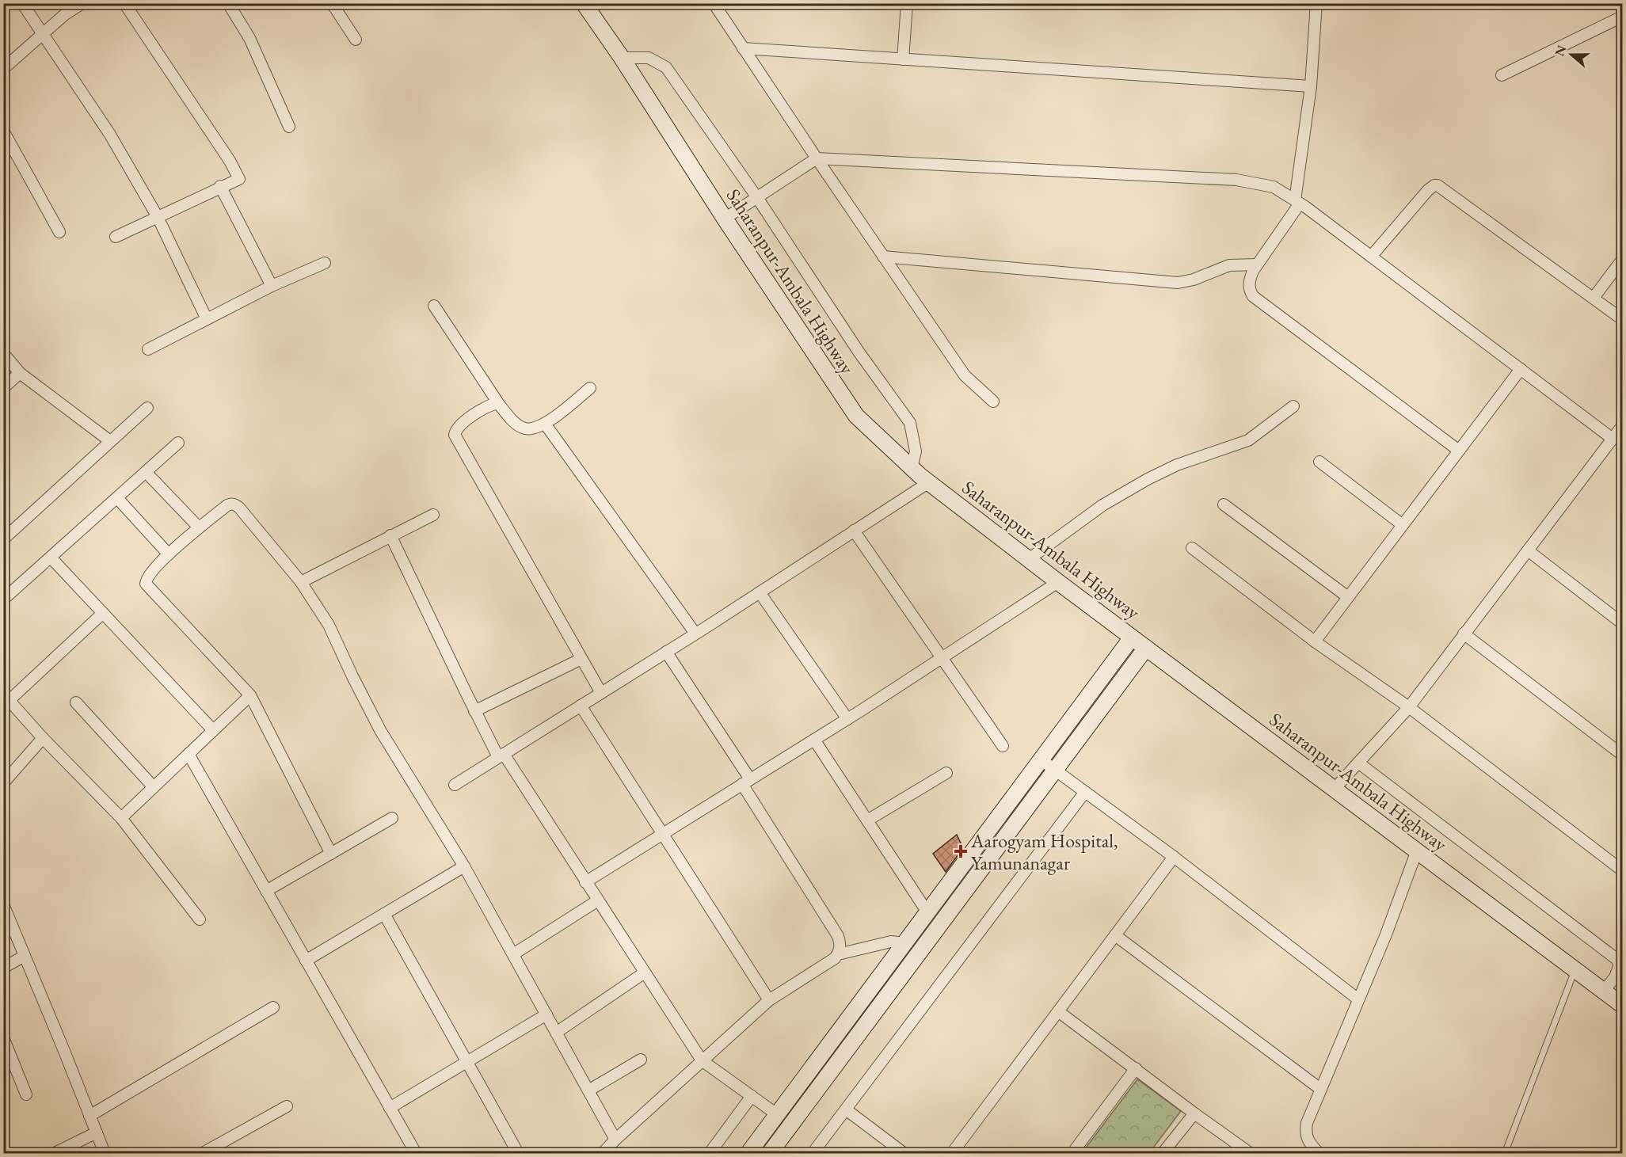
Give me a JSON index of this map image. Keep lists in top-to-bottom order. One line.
{"streets":{"main road":["Saharanpur-Ambala Highway"]},"places":{"health":["Aarogyam Hospital, Yamunanagar"]},"north":"left"}
